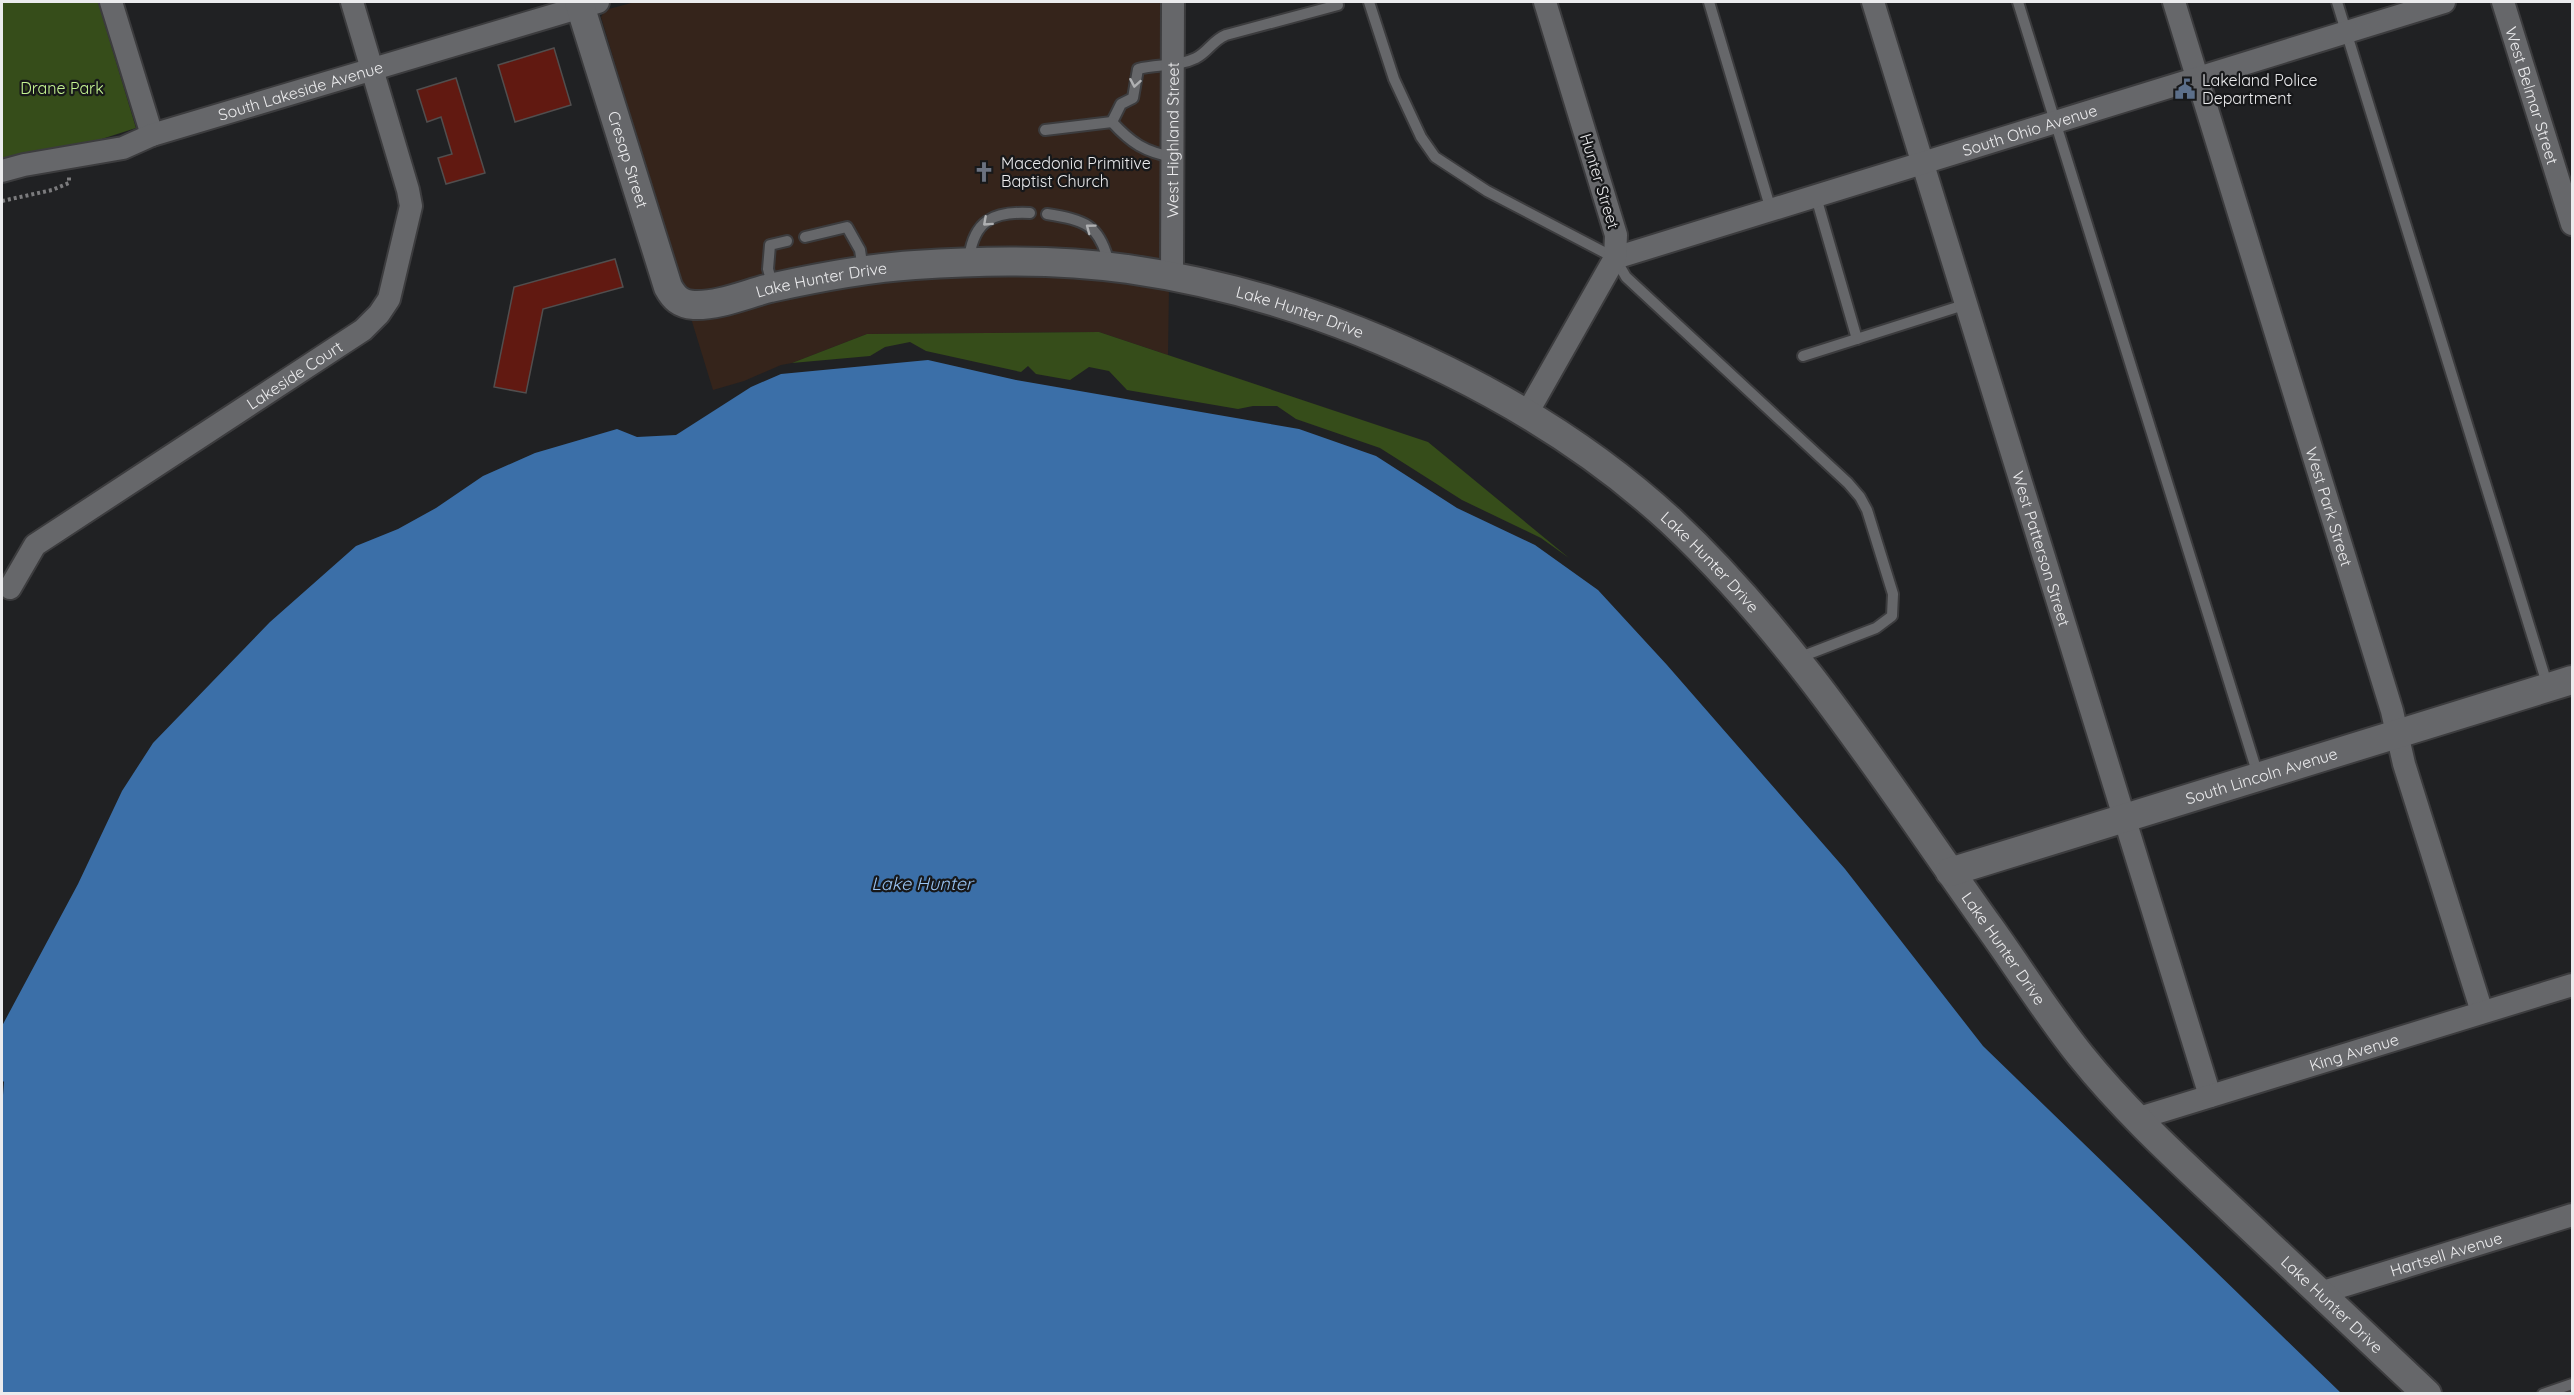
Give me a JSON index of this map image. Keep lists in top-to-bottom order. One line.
{"streets":{"street":["South Lakeside Avenue","West Belmar Street","South Ohio Avenue","West Highland Street","Cresap Street","Hunter Street","Lake Hunter Drive","Lakeside Court","West Park Street","West Patterson Street","South Lincoln Avenue","King Avenue","Hartsell Avenue"]},"crossings":[["South Lakeside Avenue","Cresap Street"],["South Lakeside Avenue","Lakeside Court"],["South Ohio Avenue","Hunter Street"],["South Ohio Avenue","West Park Street"],["South Ohio Avenue","West Patterson Street"],["West Highland Street","Lake Hunter Drive"],["Cresap Street","Lake Hunter Drive"],["Lake Hunter Drive","South Lincoln Avenue"],["Lake Hunter Drive","King Avenue"],["Lake Hunter Drive","Hartsell Avenue"],["West Park Street","South Lincoln Avenue"],["West Park Street","King Avenue"],["West Patterson Street","South Lincoln Avenue"],["West Patterson Street","King Avenue"]],"water":["Lake Hunter"],"parks":["Drane Park"],"places":{"public building":["Lakeland Police Department"],"church":["Macedonia Primitive Baptist Church"]}}
